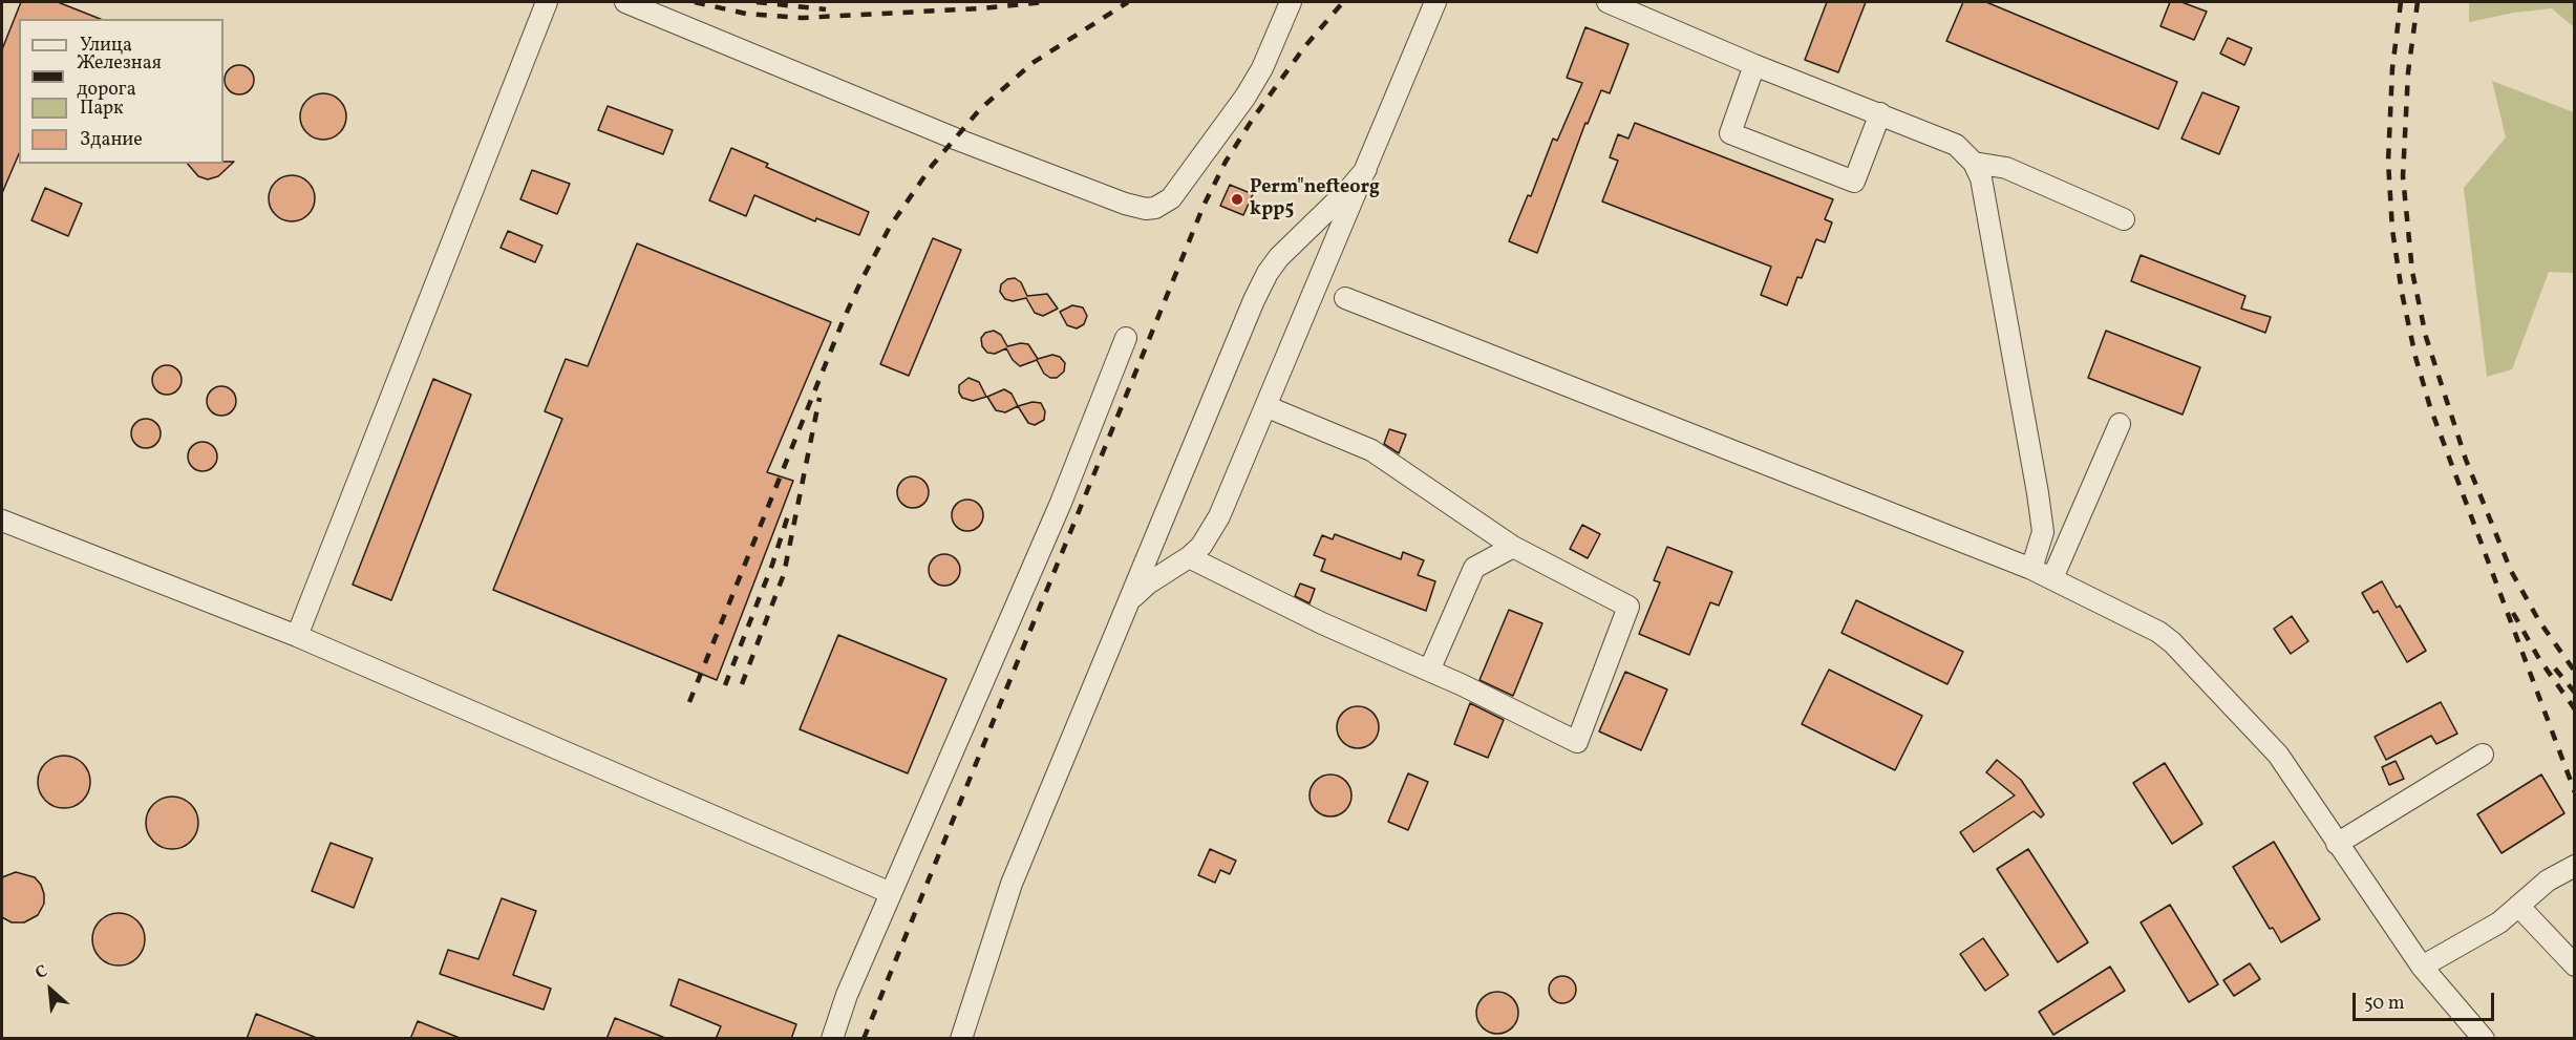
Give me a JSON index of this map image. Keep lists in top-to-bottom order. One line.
{"places":["Perm\"nefteorg kpp5"],"legend":["Улица","Железная дорога","Парк","Здание"],"scale_bar":"50 m","north":"top left"}
